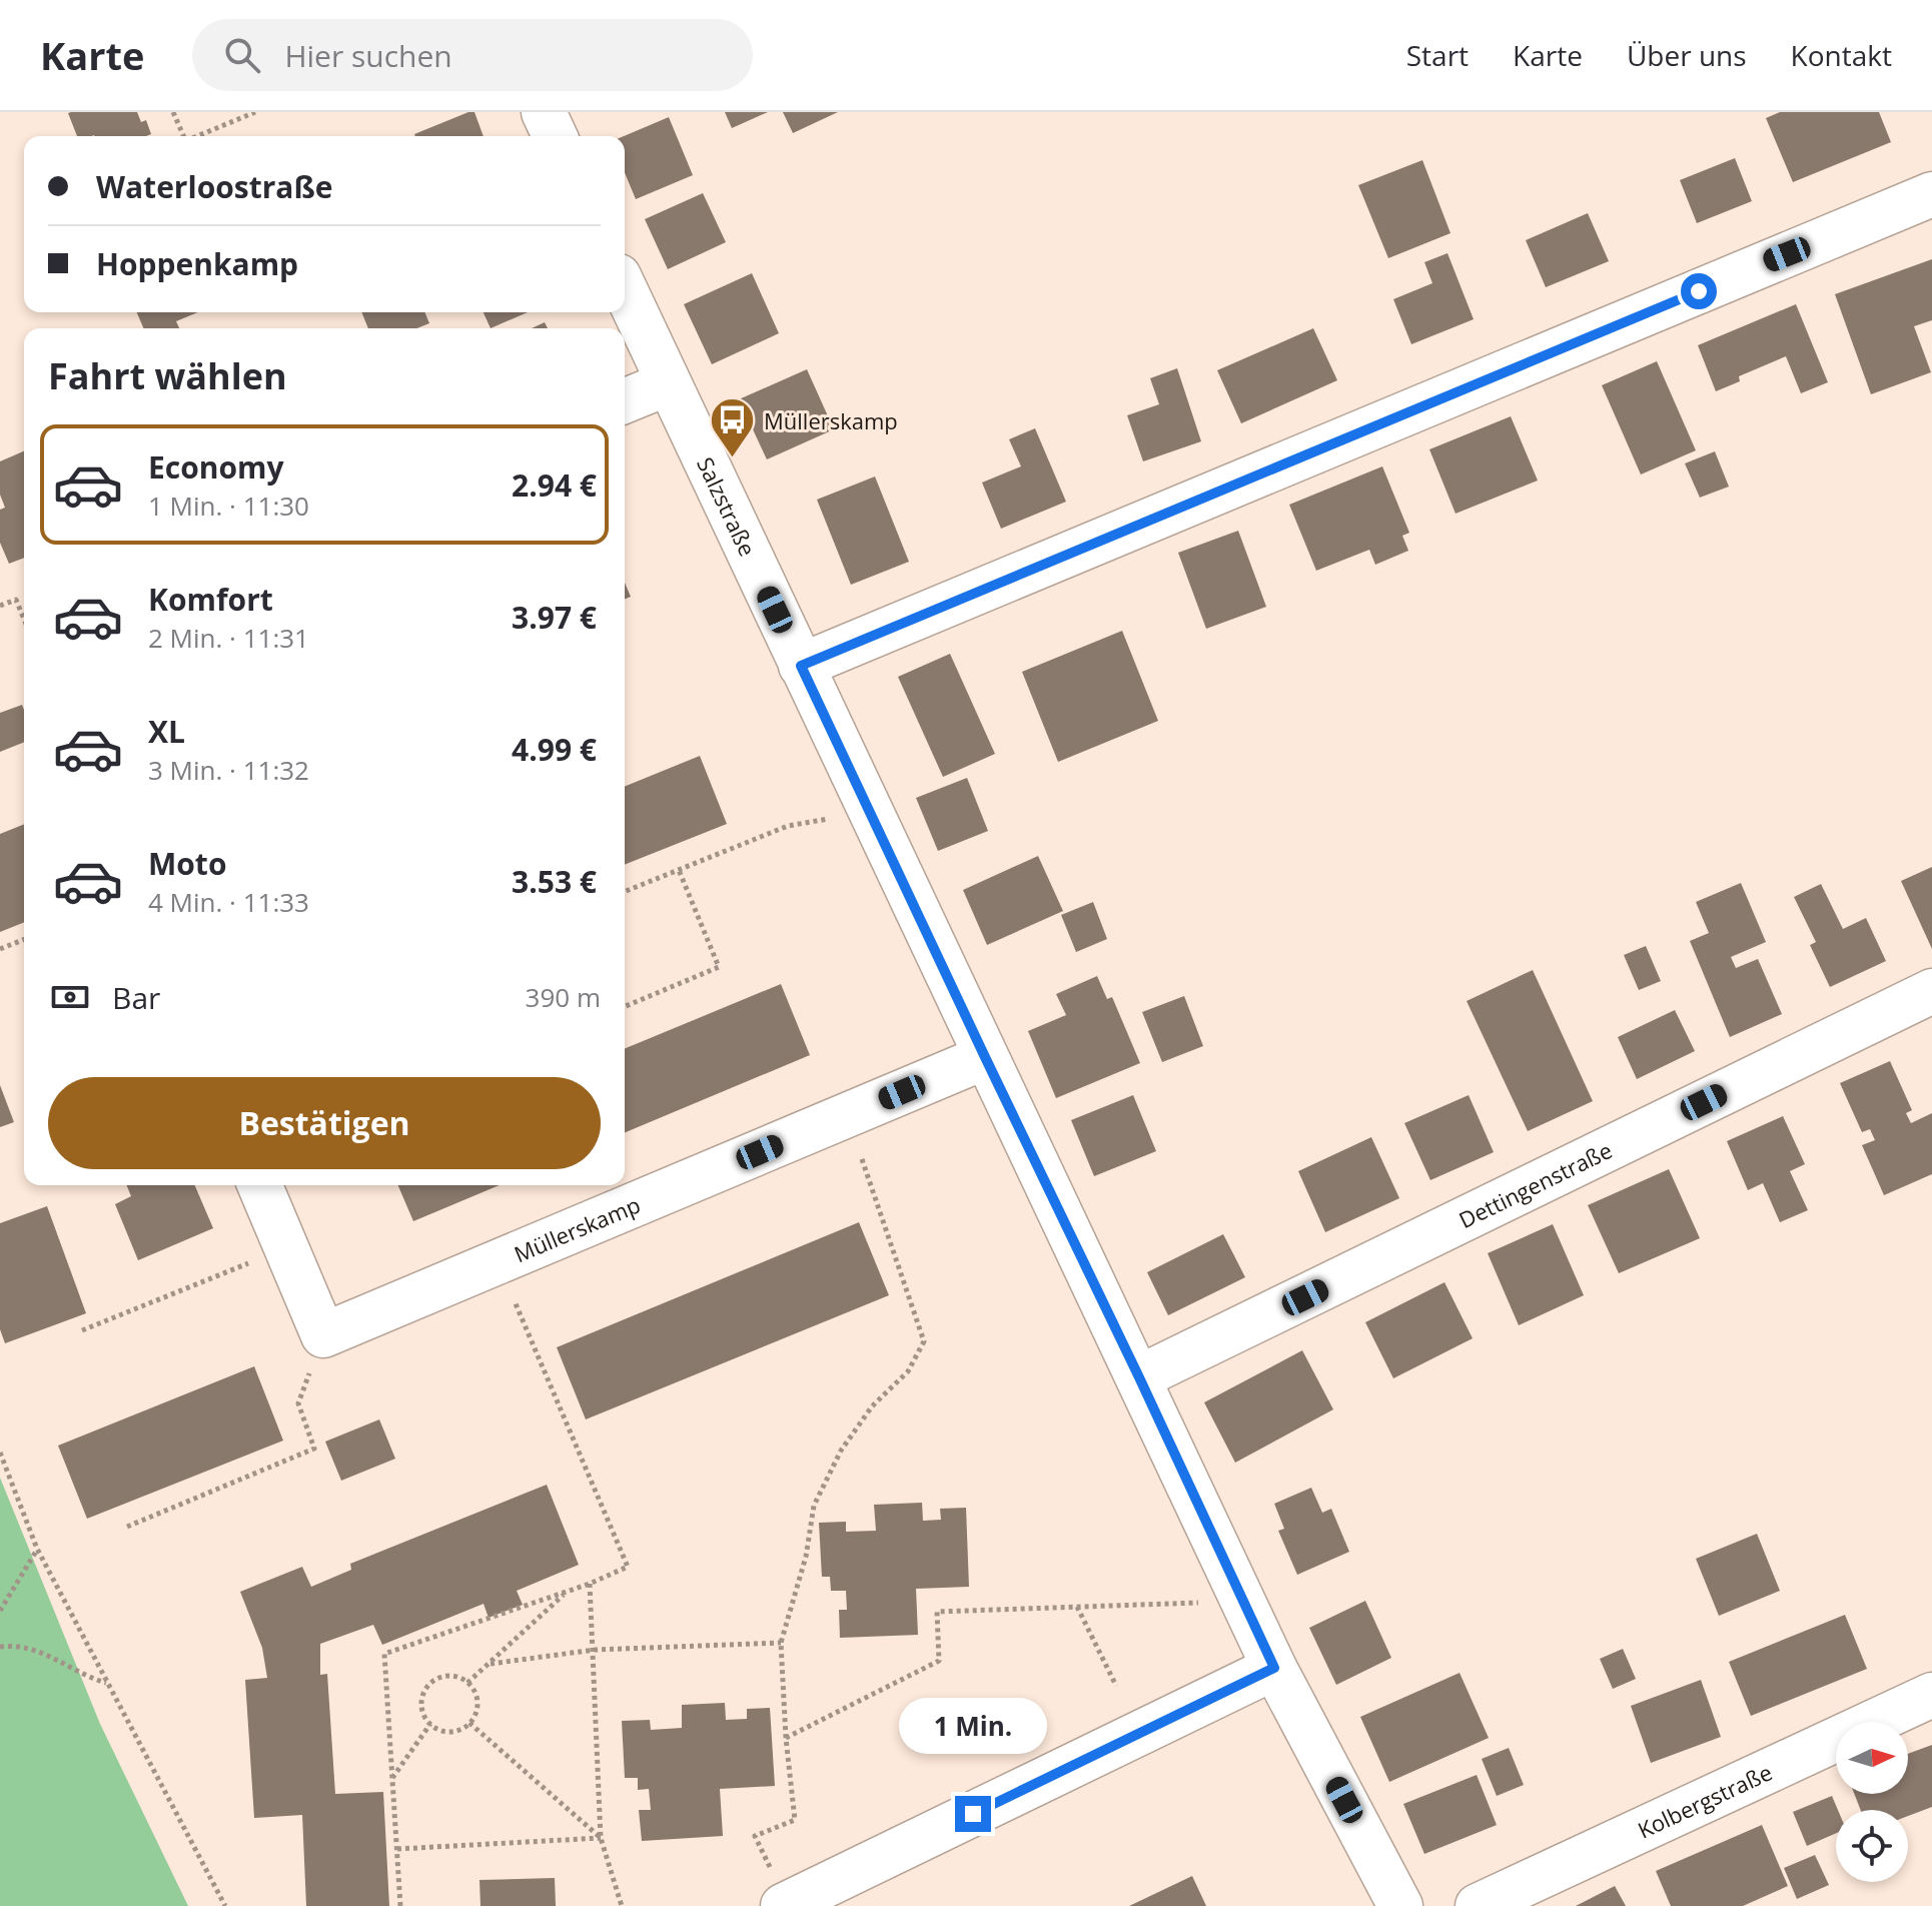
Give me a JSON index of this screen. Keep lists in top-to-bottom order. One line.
{"streets":{"street":["Salzstraße","Dettingenstraße","Müllerskamp","Kolbergstraße"]},"crossings":[["Salzstraße","Dettingenstraße"],["Salzstraße","Müllerskamp"]],"places":{"bus stop":["Müllerskamp"]},"north":"right","page":{"header":"Karte","search":"Hier suchen","nav":["Start","Karte","Über uns","Kontakt"],"banner":["Waterloostraße","Hoppenkamp"],"heading":"Fahrt wählen","list":[{"name":"Economy","note":"1 Min. · 11:30","value":"2.94 €"},{"name":"Komfort","note":"2 Min. · 11:31","value":"3.97 €"},{"name":"XL","note":"3 Min. · 11:32","value":"4.99 €"},{"name":"Moto","note":"4 Min. · 11:33","value":"3.53 €"}],"pay":["Bar","390 m"],"buttons":"Bestätigen","bubble":"1 Min."}}
